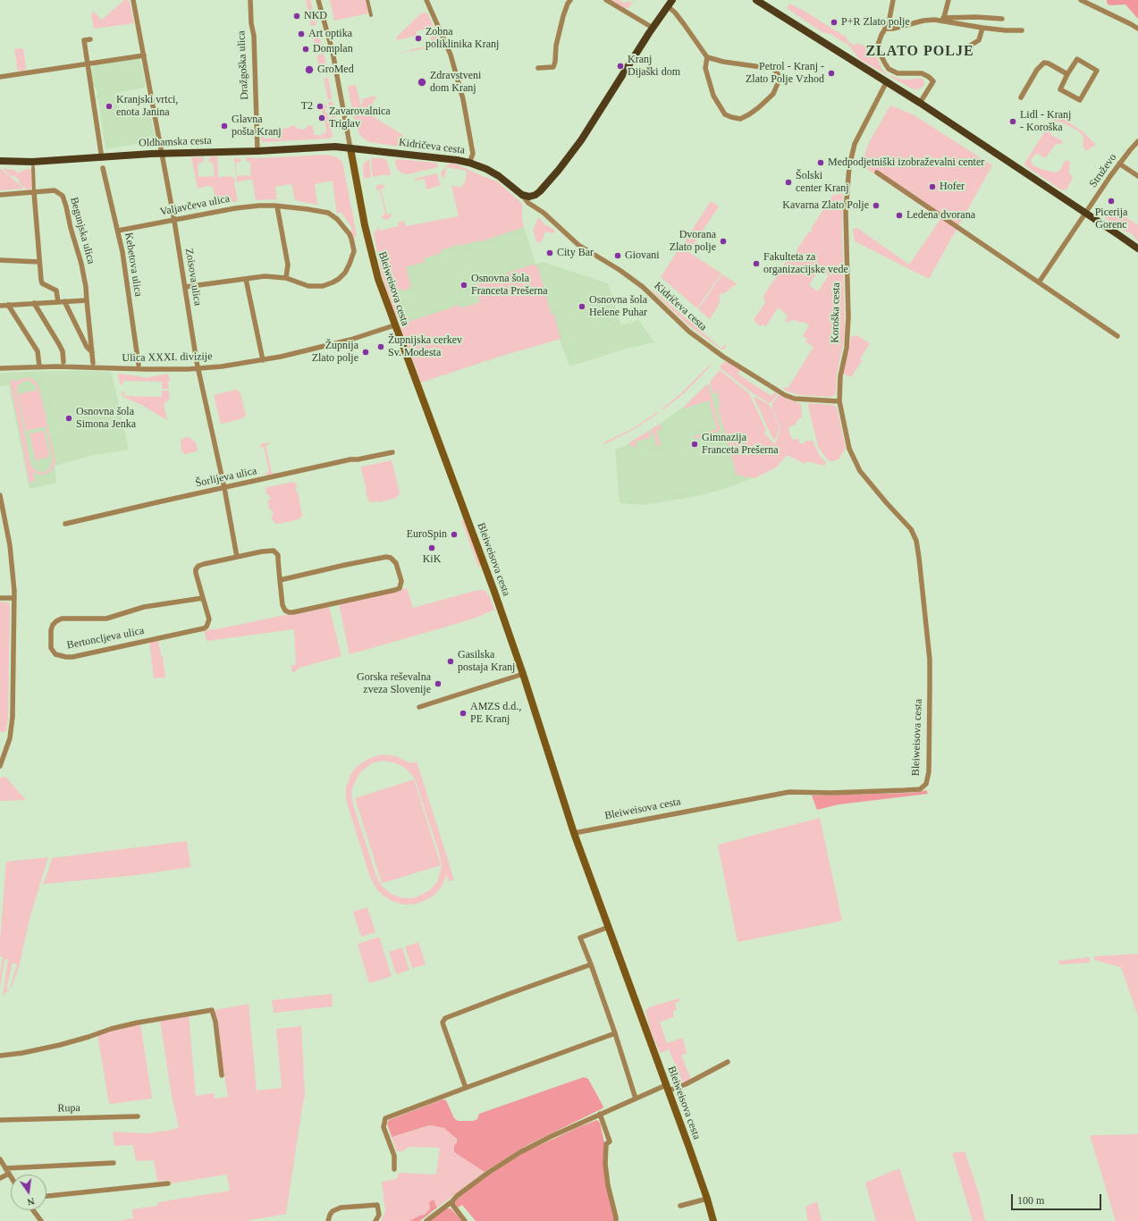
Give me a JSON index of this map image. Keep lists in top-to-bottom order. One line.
{"streets":{"main road":["Oldhamska cesta","Kidričeva cesta","Bleiweisova cesta"],"street":["Dražgoška ulica","Struževo","Valjavčeva ulica","Begunjska ulica","Kebetova ulica","Zoisova ulica","Koroška cesta","Ulica XXXI. divizije","Šorlijeva ulica","Bertoncljeva ulica","Rupa"]},"crossings":[["Dražgoška ulica","Oldhamska cesta"],["Oldhamska cesta","Kidričeva cesta"],["Oldhamska cesta","Zoisova ulica"],["Oldhamska cesta","Bleiweisova cesta"],["Kidričeva cesta","Bleiweisova cesta"],["Kidričeva cesta","Koroška cesta"],["Valjavčeva ulica","Kebetova ulica"],["Valjavčeva ulica","Zoisova ulica"],["Zoisova ulica","Ulica XXXI. divizije"],["Zoisova ulica","Šorlijeva ulica"],["Zoisova ulica","Bertoncljeva ulica"],["Bleiweisova cesta","Koroška cesta"],["Bleiweisova cesta","Ulica XXXI. divizije"]],"districts":["ZLATO POLJE"],"places":["NKD","P+R Zlato polje","Art optika","Zobna poliklinika Kranj","Domplan","Kranj Dijaški dom","GroMed","Petrol - Kranj - Zlato Polje Vzhod","Zdravstveni dom Kranj","Kranjski vrtci, enota Janina","T2","Zavarovalnica Triglav","Lidl - Kranj - Koroška","Glavna pošta Kranj","Medpodjetniški izobraževalni center","Šolski center Kranj","Hofer","Picerija Gorenc","Kavarna Zlato Polje","Ledena dvorana","Dvorana Zlato polje","City Bar","Giovani","Fakulteta za organizacijske vede","Osnovna šola Franceta Prešerna","Osnovna šola Helene Puhar","Župnijska cerkev Sv. Modesta","Župnija Zlato polje","Osnovna šola Simona Jenka","Gimnazija Franceta Prešerna","EuroSpin","KiK","Gasilska postaja Kranj","Gorska reševalna zveza Slovenije","AMZS d.d., PE Kranj"],"scale_bar":"100 m","north":"bottom"}
